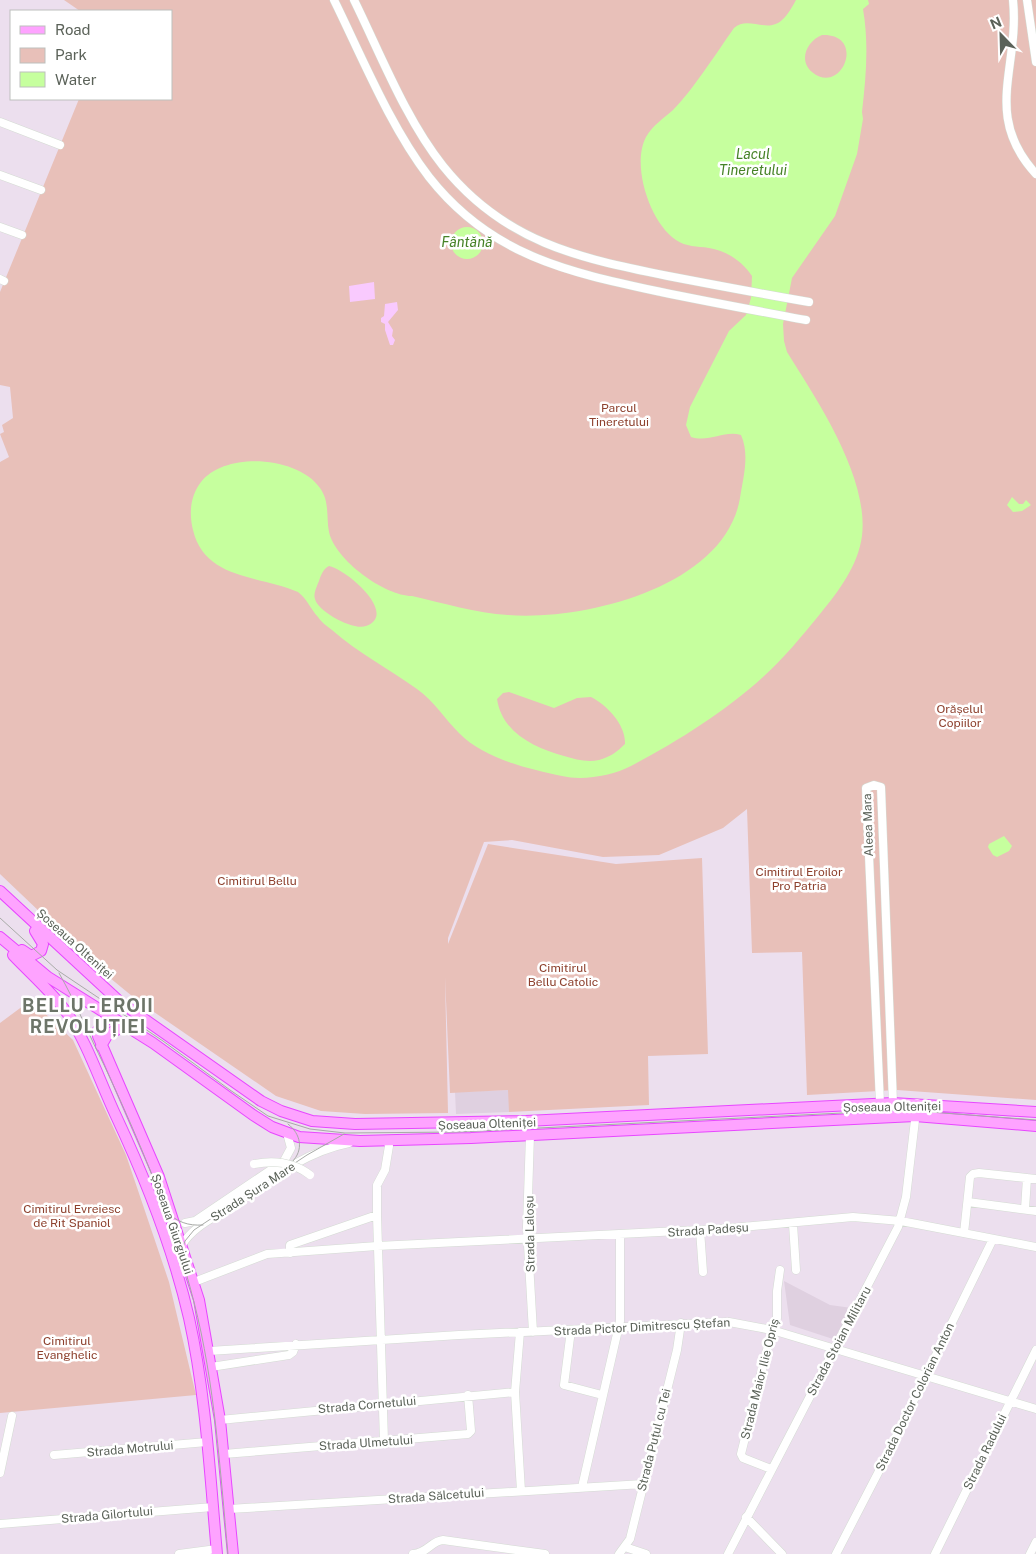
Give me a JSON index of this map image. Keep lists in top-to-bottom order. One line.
{"streets":{"main road":["Șoseaua Olteniței","Șoseaua Giurgiului"],"street":["Aleea Mara","Strada Șura Mare","Strada Padeșu","Strada Laloșu","Strada Pictor Dimitrescu Ștefan","Strada Stoian Militaru","Strada Maior Ilie Opriș","Strada Doctor Colorian Anton","Strada Cornetului","Strada Puțul cu Tei","Strada Ulmetului","Strada Motrului","Strada Radului","Strada Sălcetului","Strada Gilortului"]},"crossings":[["Aleea Mara","Șoseaua Olteniței"],["Șoseaua Olteniței","Strada Șura Mare"],["Șoseaua Olteniței","Șoseaua Giurgiului"],["Șoseaua Olteniței","Strada Laloșu"],["Șoseaua Olteniței","Strada Stoian Militaru"],["Strada Șura Mare","Șoseaua Giurgiului"],["Șoseaua Giurgiului","Strada Padeșu"],["Șoseaua Giurgiului","Strada Pictor Dimitrescu Ștefan"],["Șoseaua Giurgiului","Strada Cornetului"],["Șoseaua Giurgiului","Strada Ulmetului"],["Șoseaua Giurgiului","Strada Motrului"],["Șoseaua Giurgiului","Strada Sălcetului"],["Șoseaua Giurgiului","Strada Gilortului"],["Strada Padeșu","Strada Laloșu"],["Strada Padeșu","Strada Stoian Militaru"],["Strada Padeșu","Strada Doctor Colorian Anton"],["Strada Laloșu","Strada Pictor Dimitrescu Ștefan"],["Strada Pictor Dimitrescu Ștefan","Strada Stoian Militaru"],["Strada Pictor Dimitrescu Ștefan","Strada Maior Ilie Opriș"],["Strada Pictor Dimitrescu Ștefan","Strada Doctor Colorian Anton"],["Strada Pictor Dimitrescu Ștefan","Strada Puțul cu Tei"],["Strada Pictor Dimitrescu Ștefan","Strada Radului"],["Strada Stoian Militaru","Strada Maior Ilie Opriș"],["Strada Cornetului","Strada Ulmetului"],["Strada Puțul cu Tei","Strada Sălcetului"]],"districts":["BELLU - EROII REVOLUȚIEI"],"water":["Lacul Tineretului","Fântănă"],"parks":["Parcul Tineretului","Orășelul Copiilor","Cimitirul Eroilor Pro Patria","Cimitirul Bellu","Cimitirul Bellu Catolic","Cimitirul Evreiesc de Rit Spaniol","Cimitirul Evanghelic"],"legend":["Road","Park","Water"],"north":"top left"}
